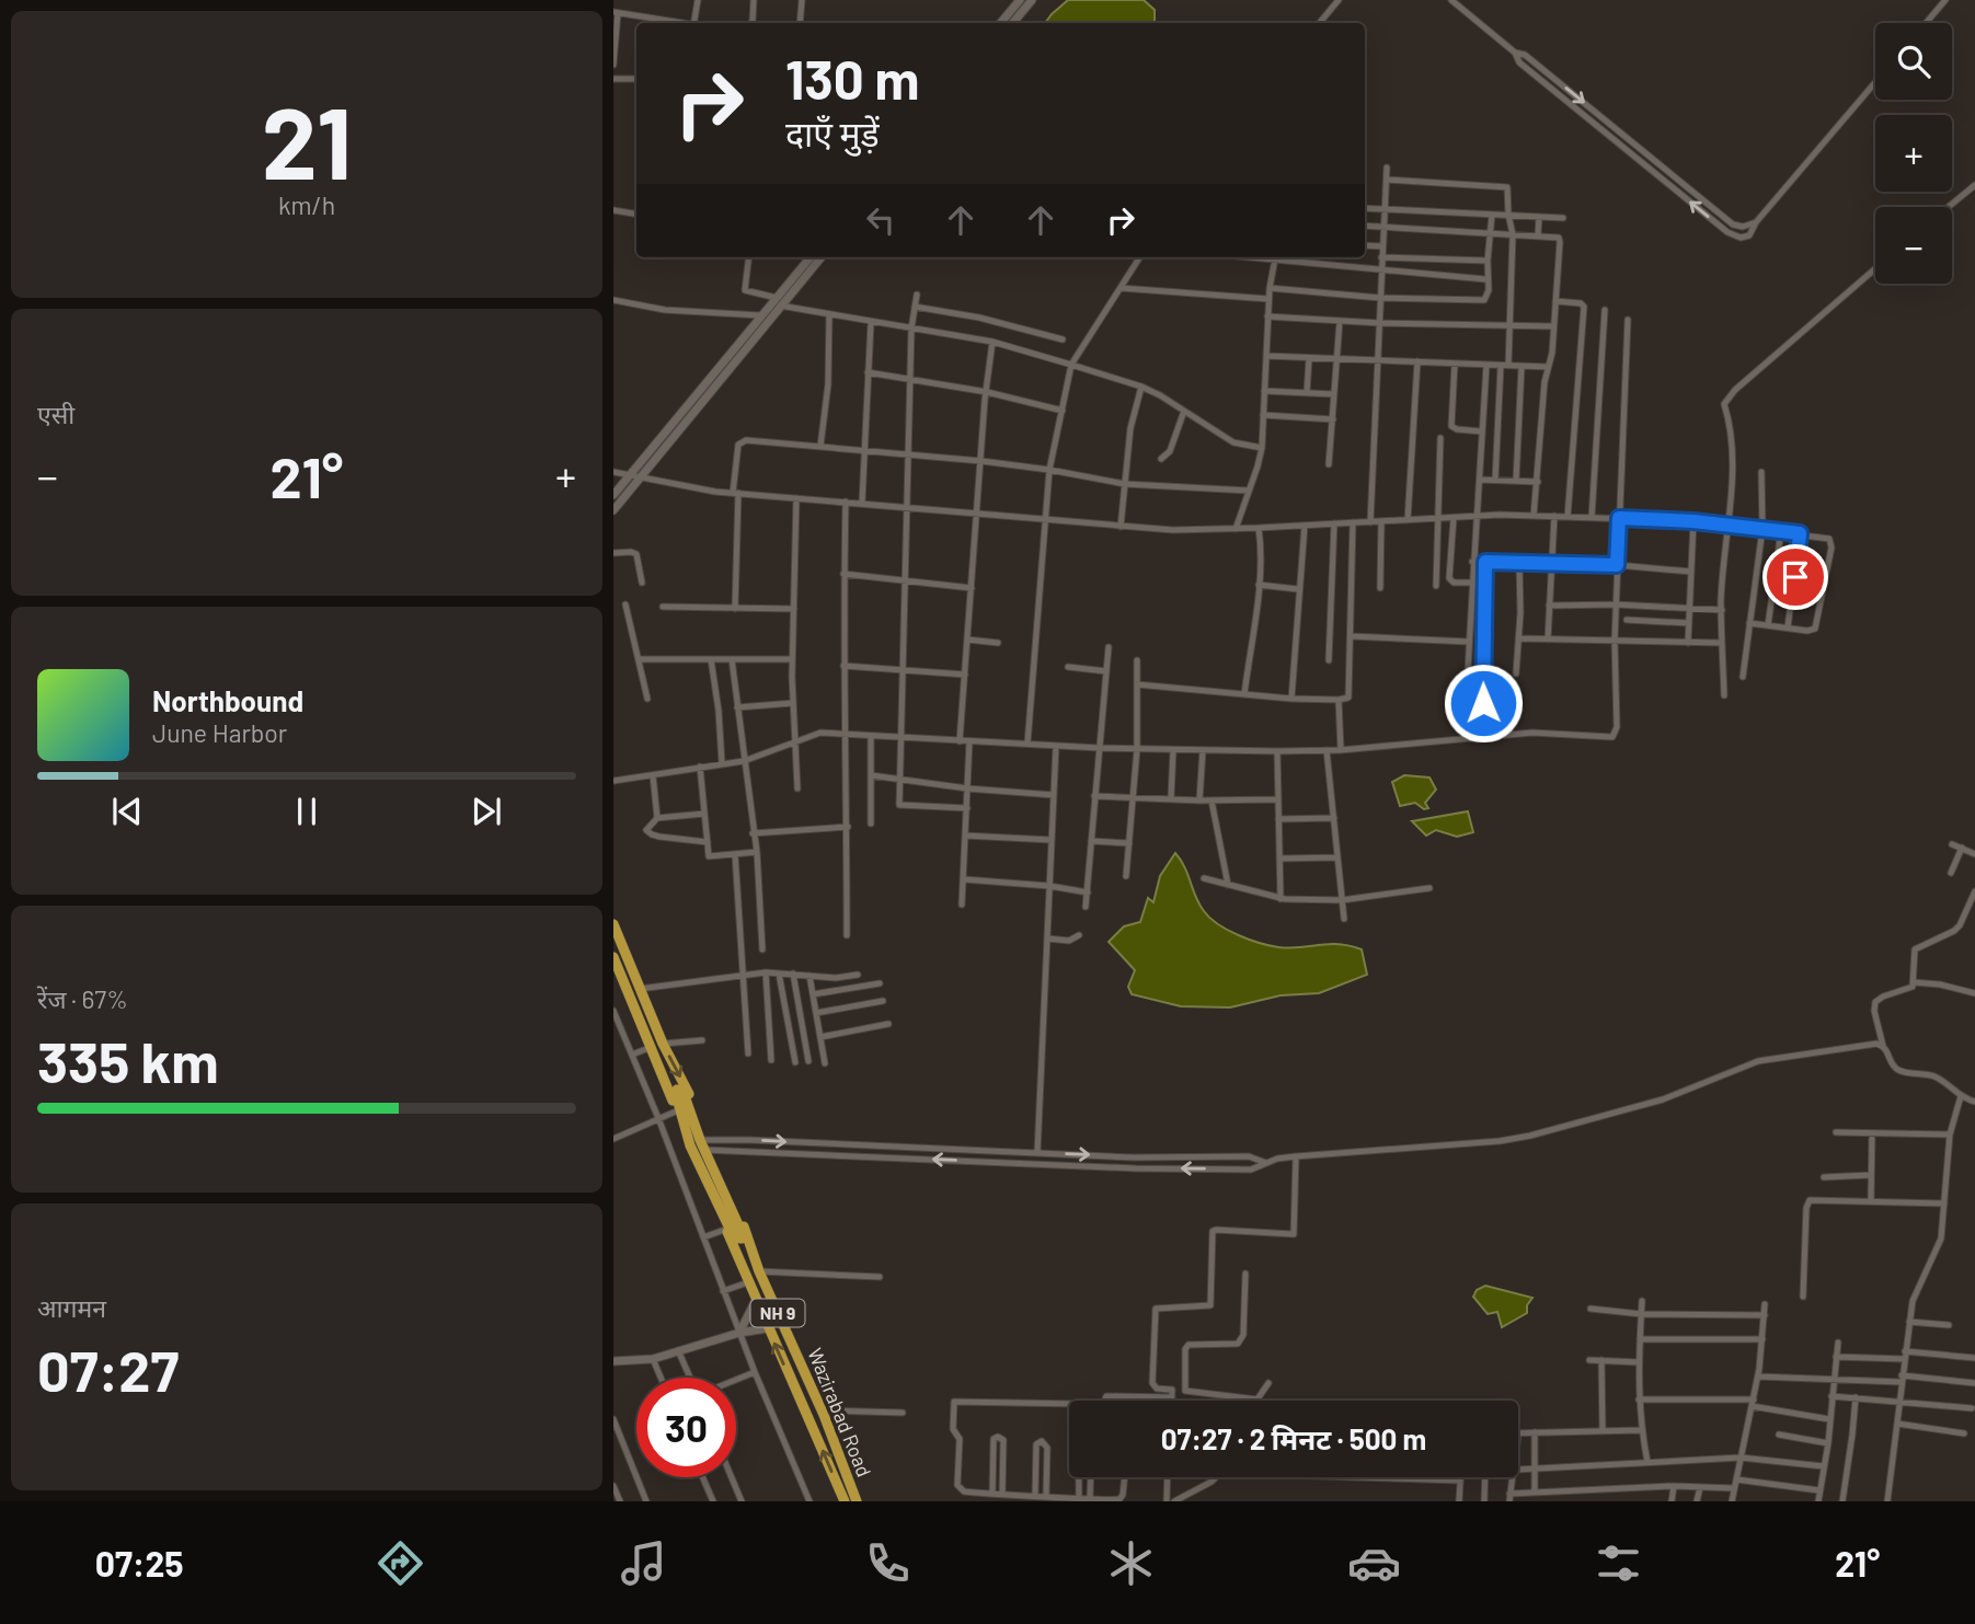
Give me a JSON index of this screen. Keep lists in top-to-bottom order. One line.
{"streets":{"highway":["NH 9","Wazirabad Road"]},"page":{"tile":[["21","km/h"],"एसी",["रेंज · 67%","335 km"],["आगमन","07:27"]],"map_buttons":["+","−"],"turn":["130 m","दाएँ मुड़ें"],"heat":["−","21°","+"],"song":["Northbound","June Harbor"],"limit":"30","trip":"07:27 · 2 मिनट · 500 m","tabs":["07:25","21°"]}}
